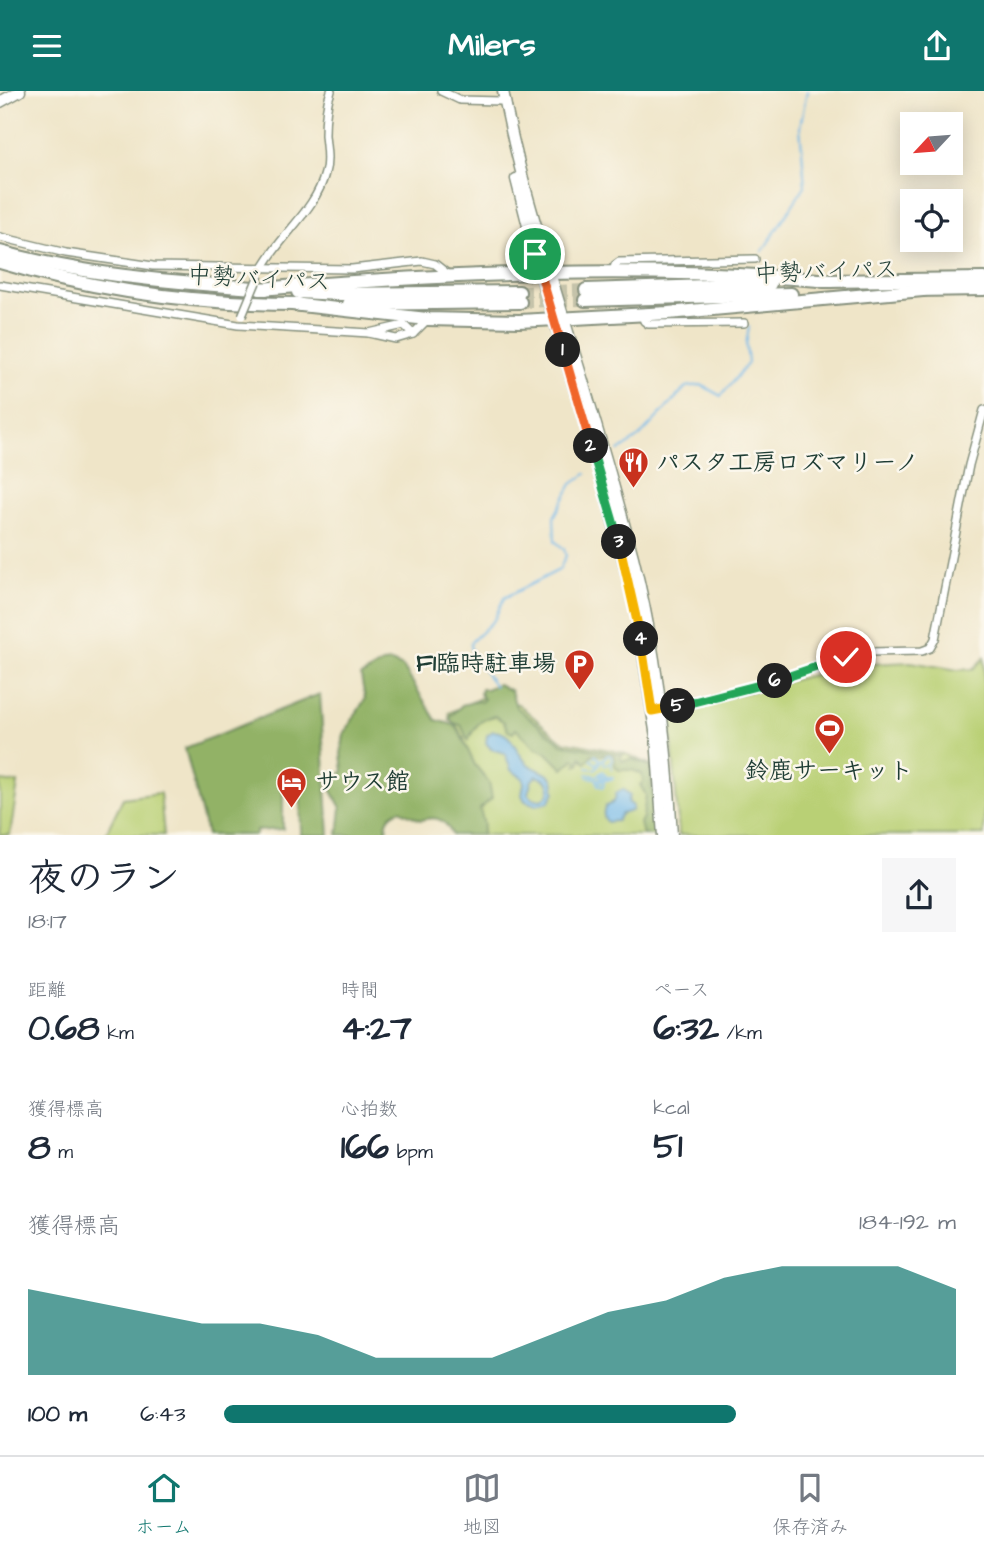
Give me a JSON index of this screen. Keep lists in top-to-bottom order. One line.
{"streets":{"highway":["中勢バイパス"]},"places":{"restaurant":["パスタ工房ロズマリーノ"],"parking":["F1臨時駐車場"],"sports":["鈴鹿サーキット"],"hotel":["サウス館"]},"north":"bottom left","page":{"header":"Milers","pins":["1","2","3","4","6","5"],"heading":["夜のラン","18:17"],"stats":[["距離","0.68 km"],["時間","4:27"],["ペース","6:32 /km"],["獲得標高","8 m"],["心拍数","166 bpm"],["kcal","51"]],"chart":["獲得標高","184–192 m"],"list":[{"name":"100 m","note":"6:43"}],"tabs":["ホーム","地図","保存済み"]}}
